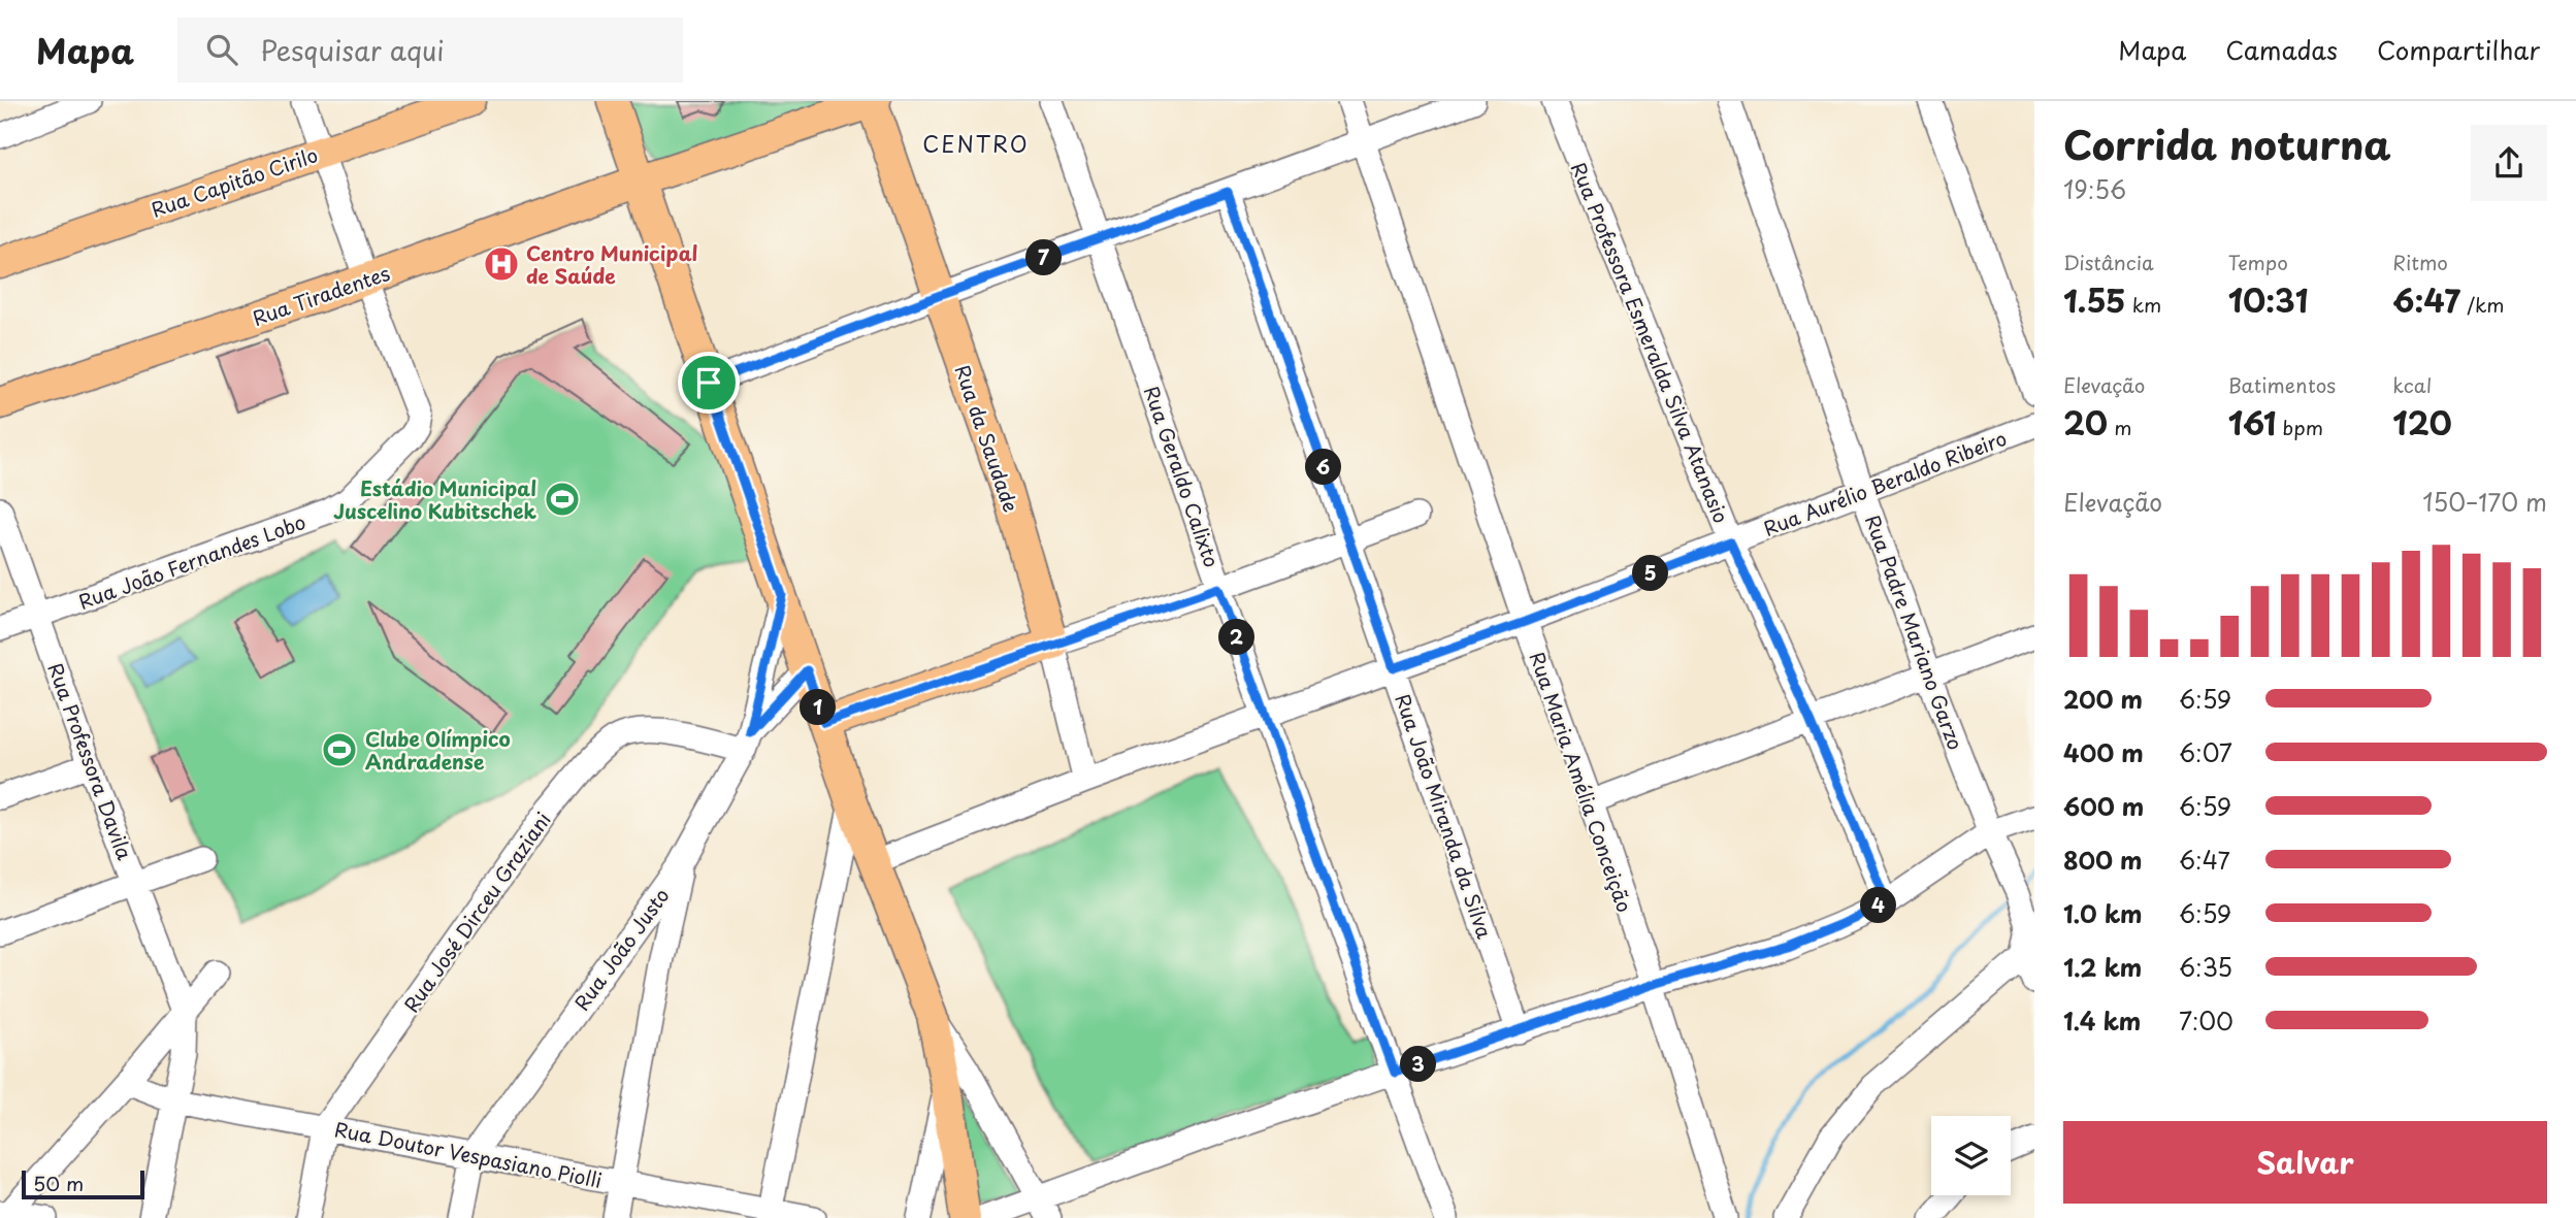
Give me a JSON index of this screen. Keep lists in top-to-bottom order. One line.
{"streets":{"main road":["Rua Capitão Cirilo","Rua Tiradentes","Rua da Saudade"],"street":["Rua Professora Esmeralda Silva Atanasio","Rua Geraldo Calixto","Rua Aurélio Beraldo Ribeiro","Rua João Fernandes Lobo","Rua Padre Mariano Garzo","Rua Professora Davila","Rua Maria Amélia Conceição","Rua João Miranda da Silva","Rua José Dirceu Graziani","Rua João Justo","Rua Doutor Vespasiano Piolli"]},"crossings":[["Rua Tiradentes","Rua da Saudade"],["Rua Tiradentes","Rua João Fernandes Lobo"],["Rua Professora Esmeralda Silva Atanasio","Rua Aurélio Beraldo Ribeiro"],["Rua da Saudade","Rua Aurélio Beraldo Ribeiro"],["Rua Geraldo Calixto","Rua Aurélio Beraldo Ribeiro"],["Rua Aurélio Beraldo Ribeiro","Rua Padre Mariano Garzo"],["Rua Aurélio Beraldo Ribeiro","Rua Maria Amélia Conceição"],["Rua Aurélio Beraldo Ribeiro","Rua João Miranda da Silva"],["Rua João Fernandes Lobo","Rua Professora Davila"],["Rua José Dirceu Graziani","Rua João Justo"],["Rua José Dirceu Graziani","Rua Doutor Vespasiano Piolli"],["Rua João Justo","Rua Doutor Vespasiano Piolli"]],"districts":["CENTRO"],"places":{"hospital":["Centro Municipal de Saúde"],"sports":["Estádio Municipal Juscelino Kubitschek","Clube Olímpico Andradense"]},"scale_bar":"50 m","page":{"header":"Mapa","search":"Pesquisar aqui","nav":["Mapa","Camadas","Compartilhar"],"heading":["Corrida noturna","19:56"],"stats":[["Distância","1.55 km"],["Tempo","10:31"],["Ritmo","6:47 /km"],["Elevação","20 m"],["Batimentos","161 bpm"],["kcal","120"]],"pins":["7","6","5","2","1","4","3"],"chart":["Elevação","150–170 m"],"list":[{"name":"200 m","note":"6:59"},{"name":"400 m","note":"6:07"},{"name":"600 m","note":"6:59"},{"name":"800 m","note":"6:47"},{"name":"1.0 km","note":"6:59"},{"name":"1.2 km","note":"6:35"},{"name":"1.4 km","note":"7:00"}],"buttons":"Salvar","scale":"50 m"}}
